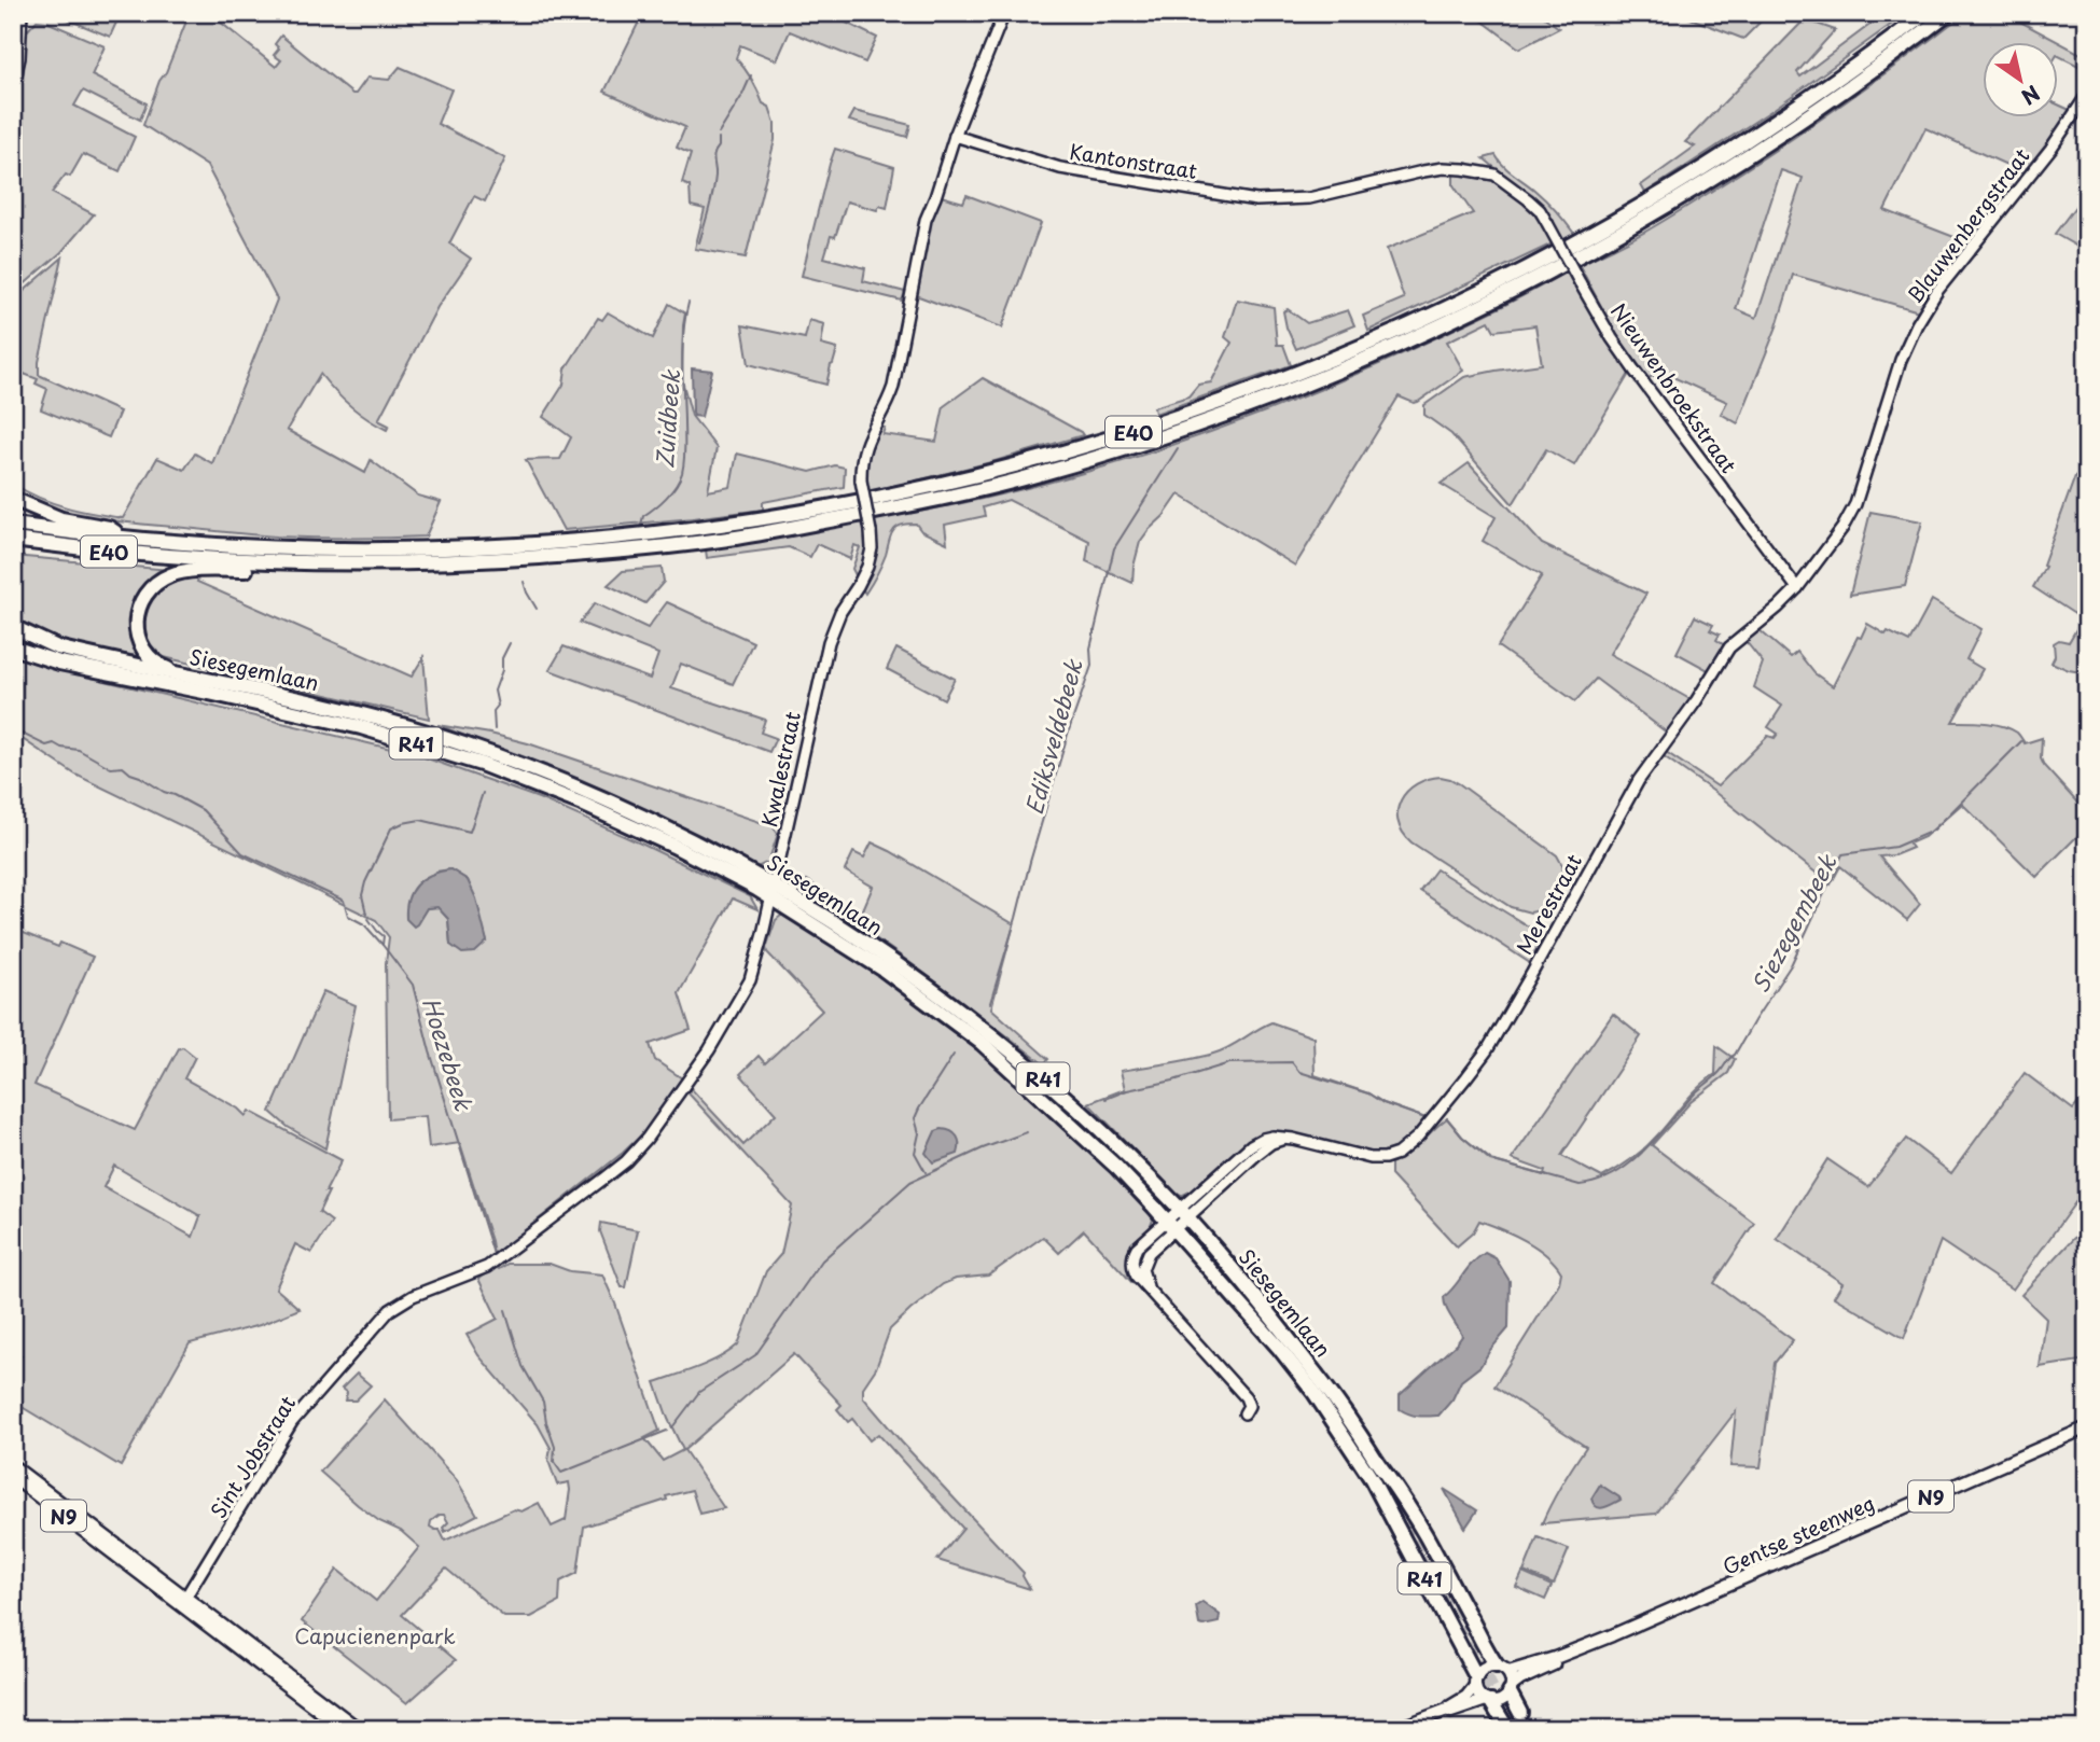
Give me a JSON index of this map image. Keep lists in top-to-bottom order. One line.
{"streets":{"highway":["E40","Siesegemlaan","R41"],"main road":["N9","Gentse steenweg"],"street":["Kantonstraat","Blauwenbergstraat","Nieuwenbroekstraat","Kwalestraat","Merestraat","Sint Jobstraat"]},"crossings":[["Kantonstraat","Nieuwenbroekstraat"],["Kantonstraat","Kwalestraat"],["Blauwenbergstraat","Nieuwenbroekstraat"],["Blauwenbergstraat","Merestraat"],["Nieuwenbroekstraat","Merestraat"],["Siesegemlaan","R41"],["Siesegemlaan","Kwalestraat"],["Siesegemlaan","Merestraat"],["Siesegemlaan","N9"],["Siesegemlaan","Gentse steenweg"],["R41","N9"],["R41","Gentse steenweg"],["Kwalestraat","Sint Jobstraat"],["Sint Jobstraat","N9"],["N9","Gentse steenweg"]],"water":["Zuidbeek","Ediksveldebeek","Siezegembeek","Hoezebeek"],"parks":["Capucienenpark"],"north":"bottom right"}
